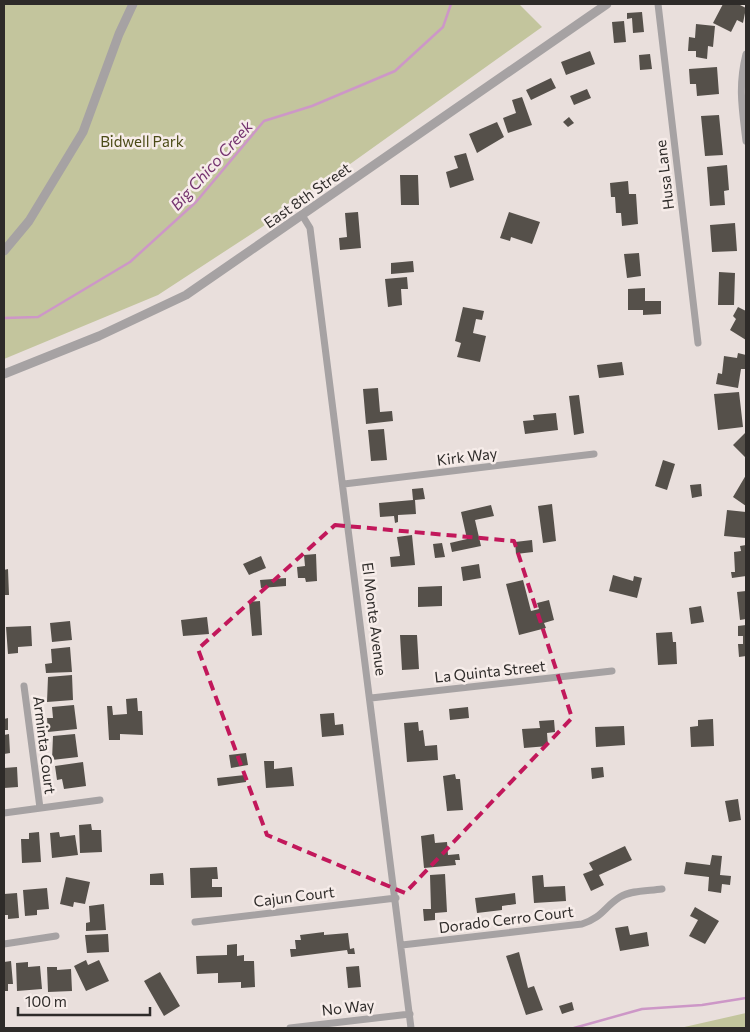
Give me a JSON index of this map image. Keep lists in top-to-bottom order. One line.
{"streets":{"street":["Husa Lane","East 8th Street","Kirk Way","El Monte Avenue","La Quinta Street","Arminta Court","Cajun Court","Dorado Cerro Court","No Way"]},"crossings":[["East 8th Street","El Monte Avenue"],["Kirk Way","El Monte Avenue"],["El Monte Avenue","La Quinta Street"],["El Monte Avenue","Cajun Court"],["El Monte Avenue","Dorado Cerro Court"],["El Monte Avenue","No Way"]],"water":["Big Chico Creek"],"parks":["Bidwell Park"],"scale_bar":"100 m"}
